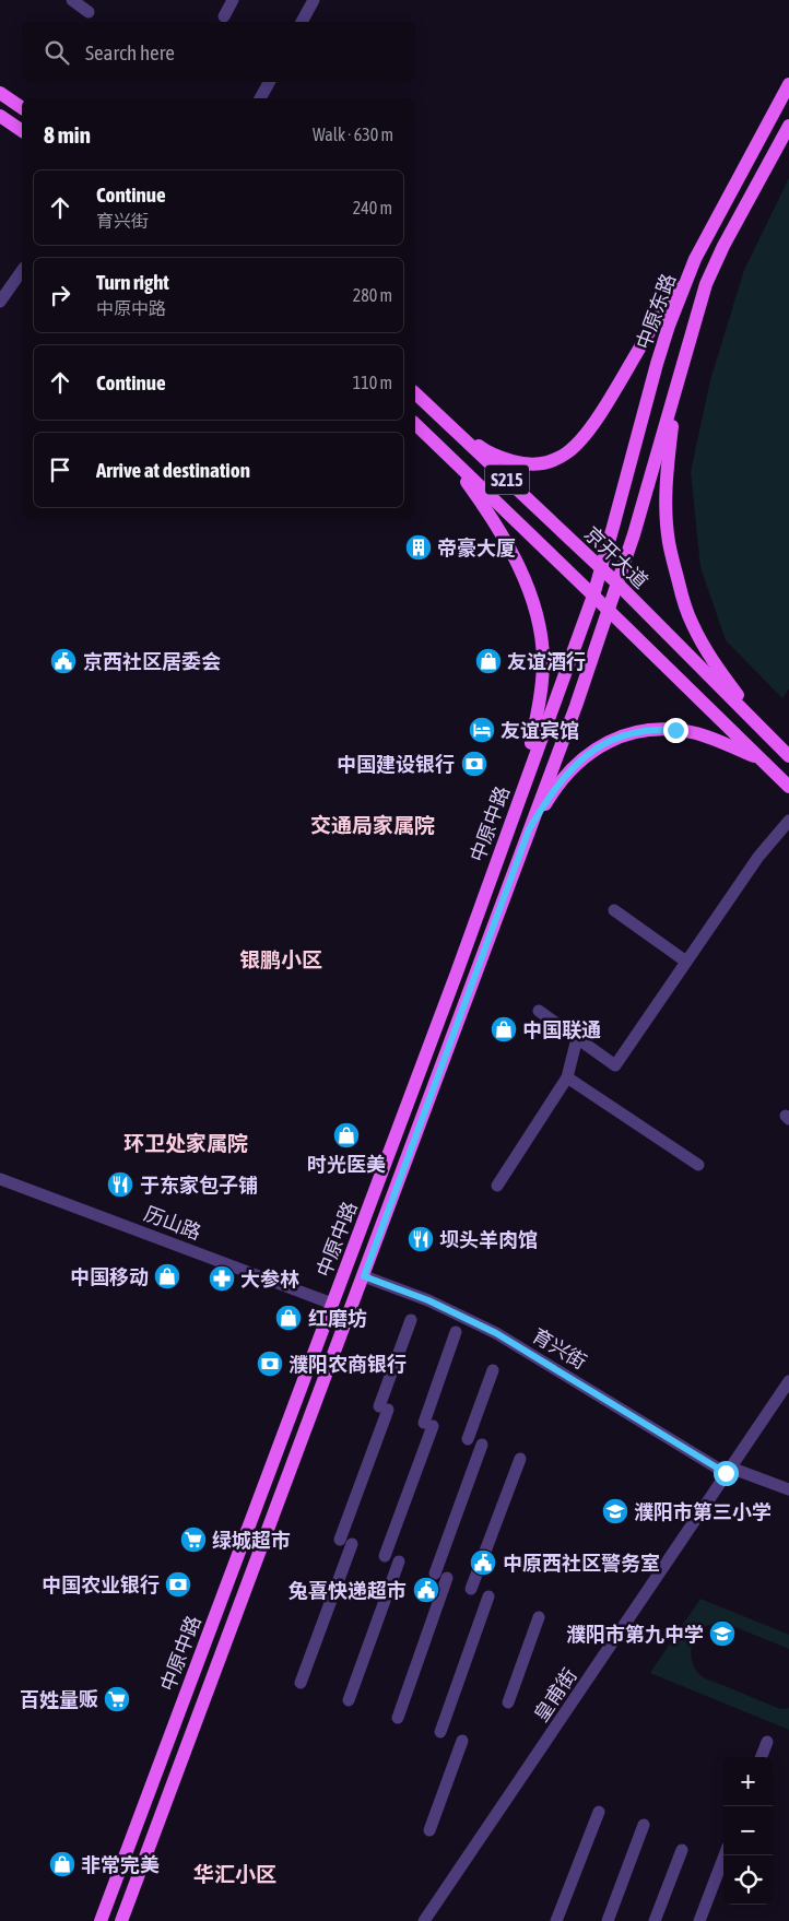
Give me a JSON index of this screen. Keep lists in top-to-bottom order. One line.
{"streets":{"main road":["中原东路","S215","京开大道","中原中路"],"street":["历山路","育兴街","皇甫街"]},"crossings":[["中原东路","京开大道"],["中原东路","中原中路"],["S215","中原中路"],["京开大道","中原中路"],["中原中路","历山路"],["中原中路","育兴街"],["育兴街","皇甫街"]],"districts":["交通局家属院","银鹏小区","环卫处家属院","华汇小区"],"places":{"building":["帝豪大厦"],"public building":["京西社区居委会","中原西社区警务室","兔喜快递超市"],"shop":["友谊酒行","中国联通","时光医美","中国移动","红磨坊","非常完美"],"hotel":["友谊宾馆"],"bank":["中国建设银行","濮阳农商银行","中国农业银行"],"restaurant":["于东家包子铺","坝头羊肉馆"],"pharmacy":["大参林"],"school or university":["濮阳市第三小学","濮阳市第九中学"],"supermarket":["绿城超市","百姓量贩"]},"page":{"search":"Search here","heading":["8 min","Walk · 630 m"],"list":[["Continue","育兴街","240 m"],["Turn right","中原中路","280 m"],["Continue","110 m"],"Arrive at destination"],"map_buttons":["+","−"]}}
